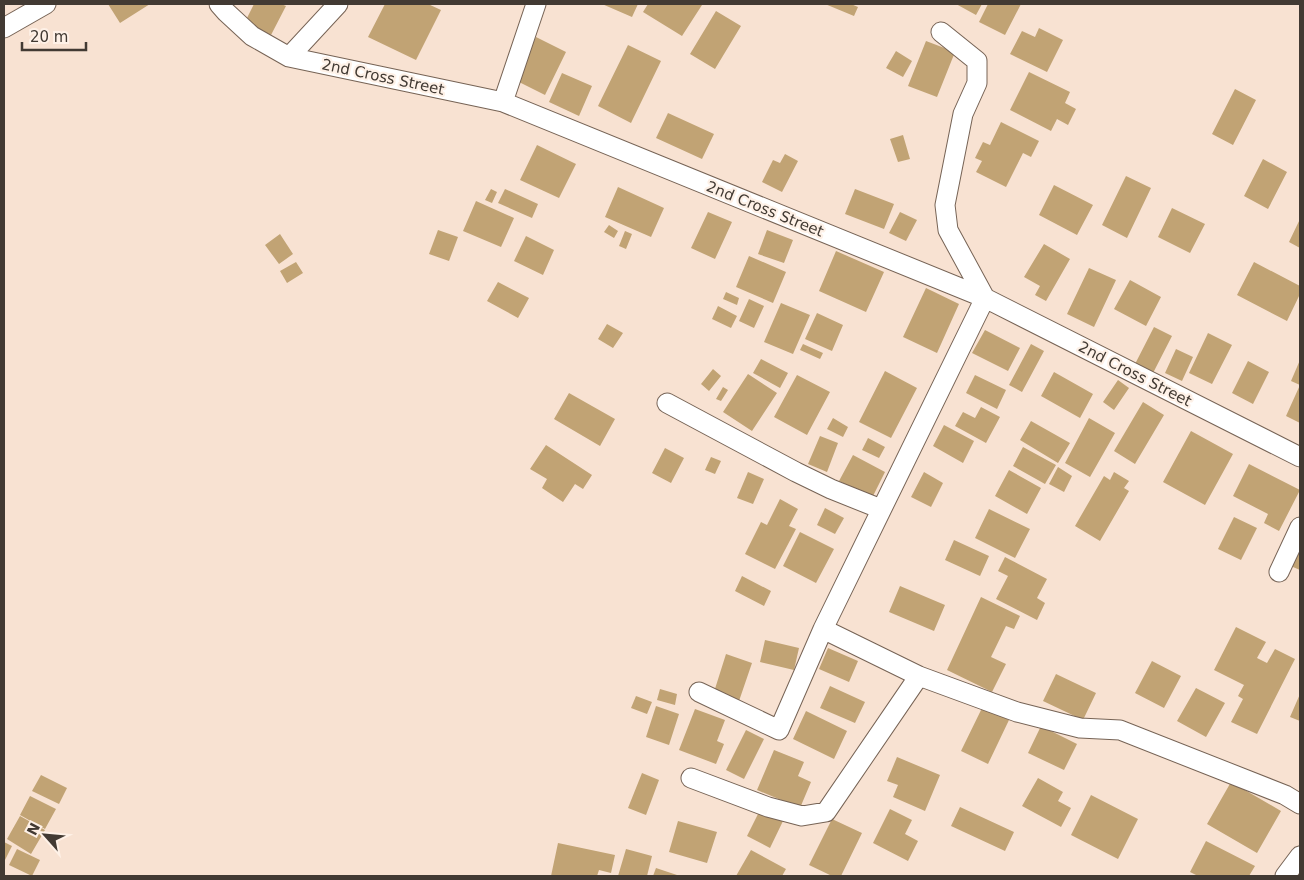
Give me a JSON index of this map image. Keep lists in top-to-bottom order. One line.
{"streets":{"street":["2nd Cross Street"]},"scale_bar":"20 m","north":"top left"}
